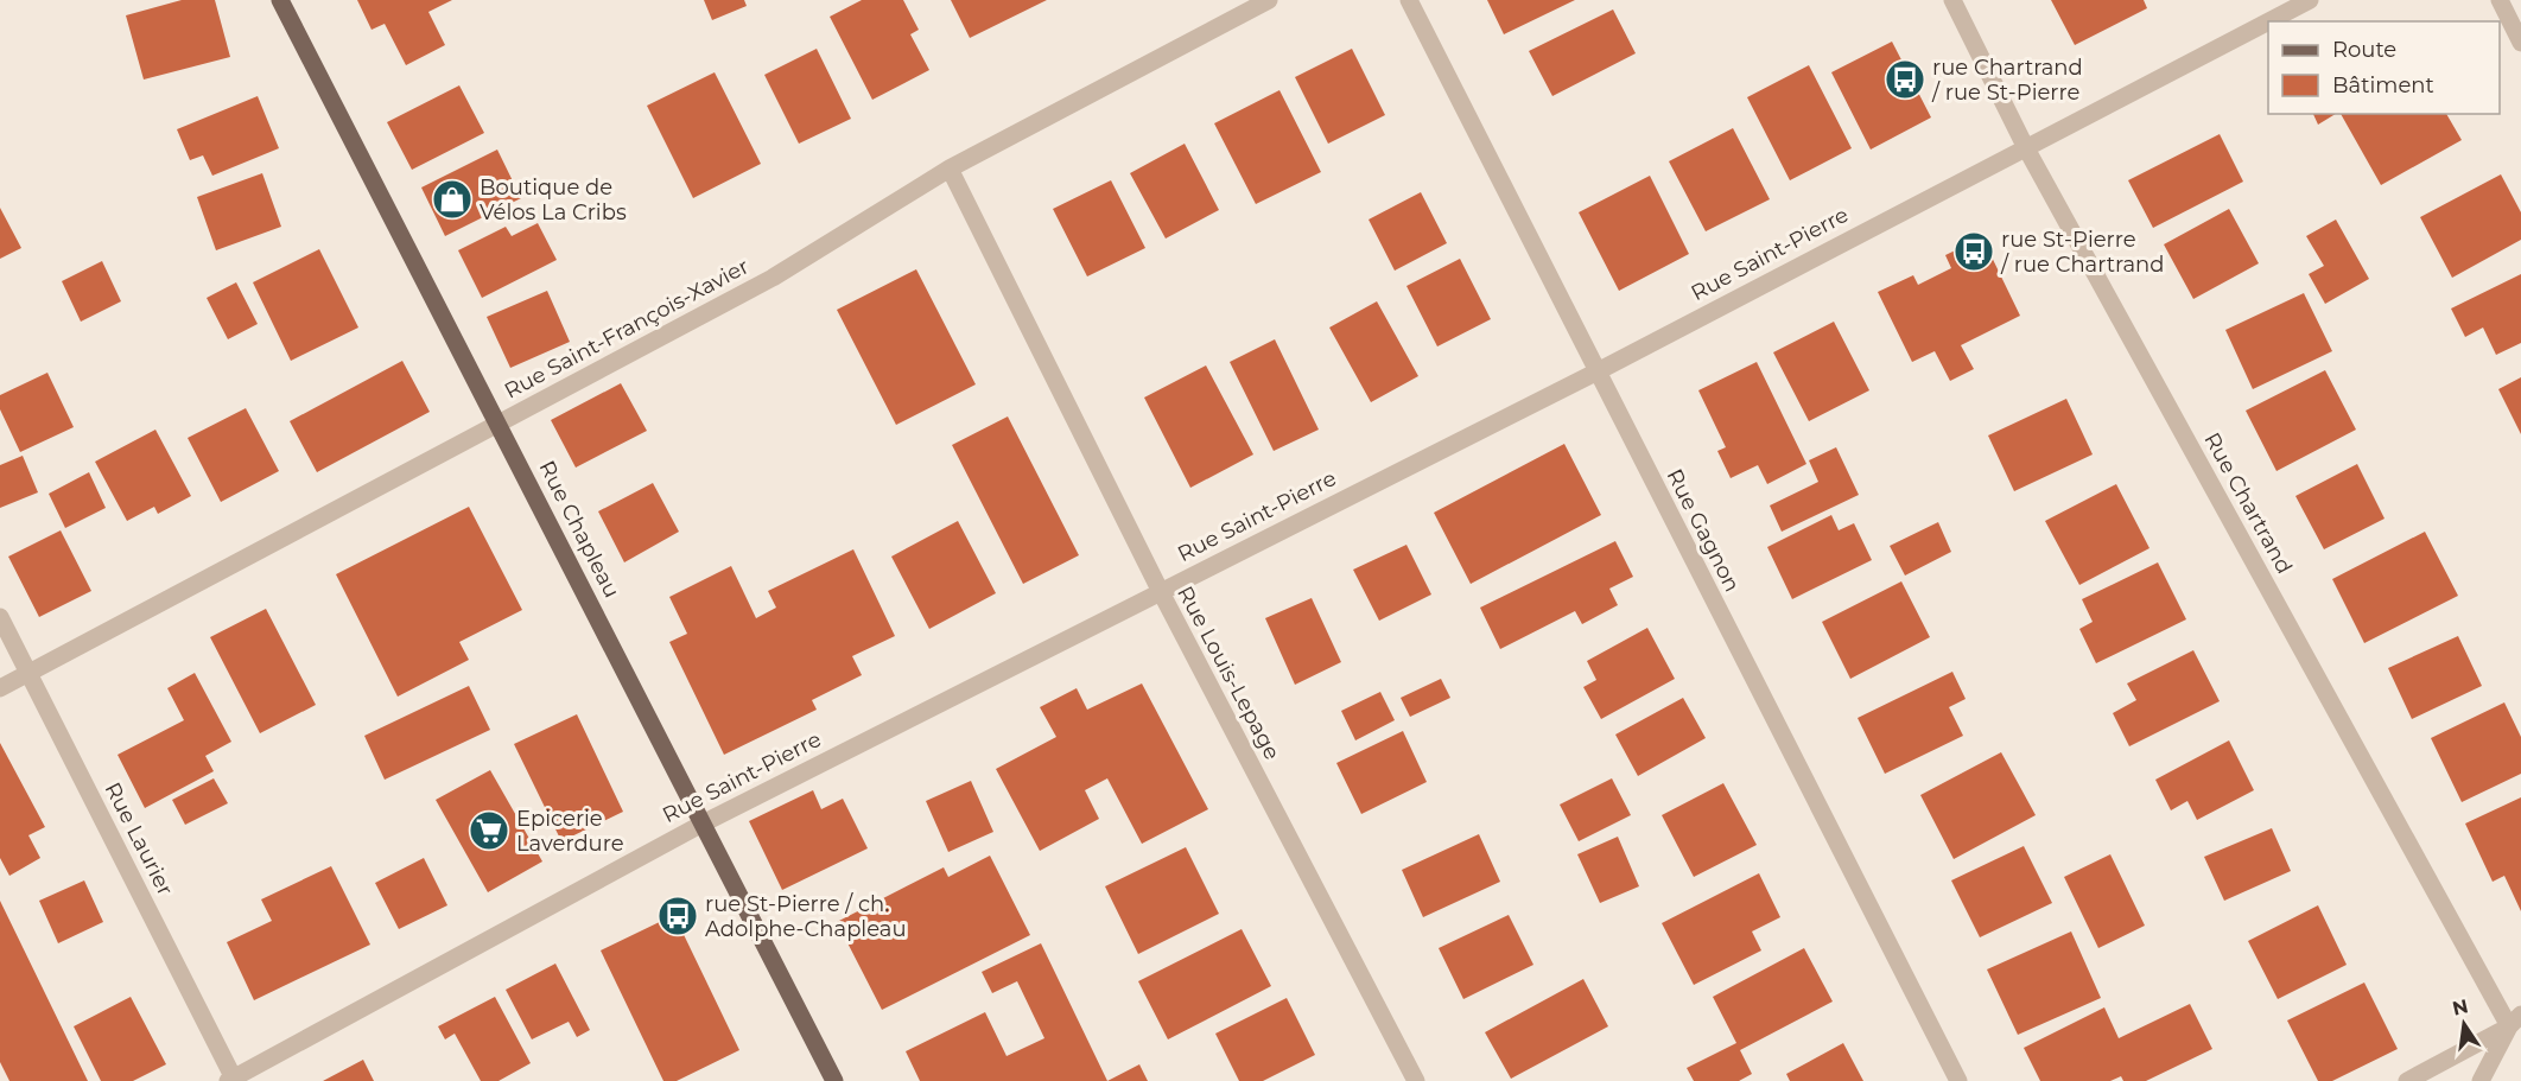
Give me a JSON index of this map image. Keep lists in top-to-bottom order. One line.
{"streets":{"main road":["Rue Chapleau"],"street":["Rue Saint-Pierre","Rue Saint-François-Xavier","Rue Chartrand","Rue Gagnon","Rue Louis-Lepage","Rue Laurier"]},"crossings":[["Rue Saint-Pierre","Rue Chartrand"],["Rue Saint-Pierre","Rue Chapleau"],["Rue Saint-Pierre","Rue Gagnon"],["Rue Saint-Pierre","Rue Louis-Lepage"],["Rue Saint-Pierre","Rue Laurier"],["Rue Saint-François-Xavier","Rue Chapleau"],["Rue Saint-François-Xavier","Rue Louis-Lepage"],["Rue Saint-François-Xavier","Rue Laurier"]],"places":{"bus stop":["rue Chartrand / rue St-Pierre","rue St-Pierre / rue Chartrand","rue St-Pierre / ch. Adolphe-Chapleau"],"shop":["Boutique de Vélos La Cribs"],"supermarket":["Epicerie Laverdure"]},"legend":["Route","Bâtiment"],"north":"top"}
